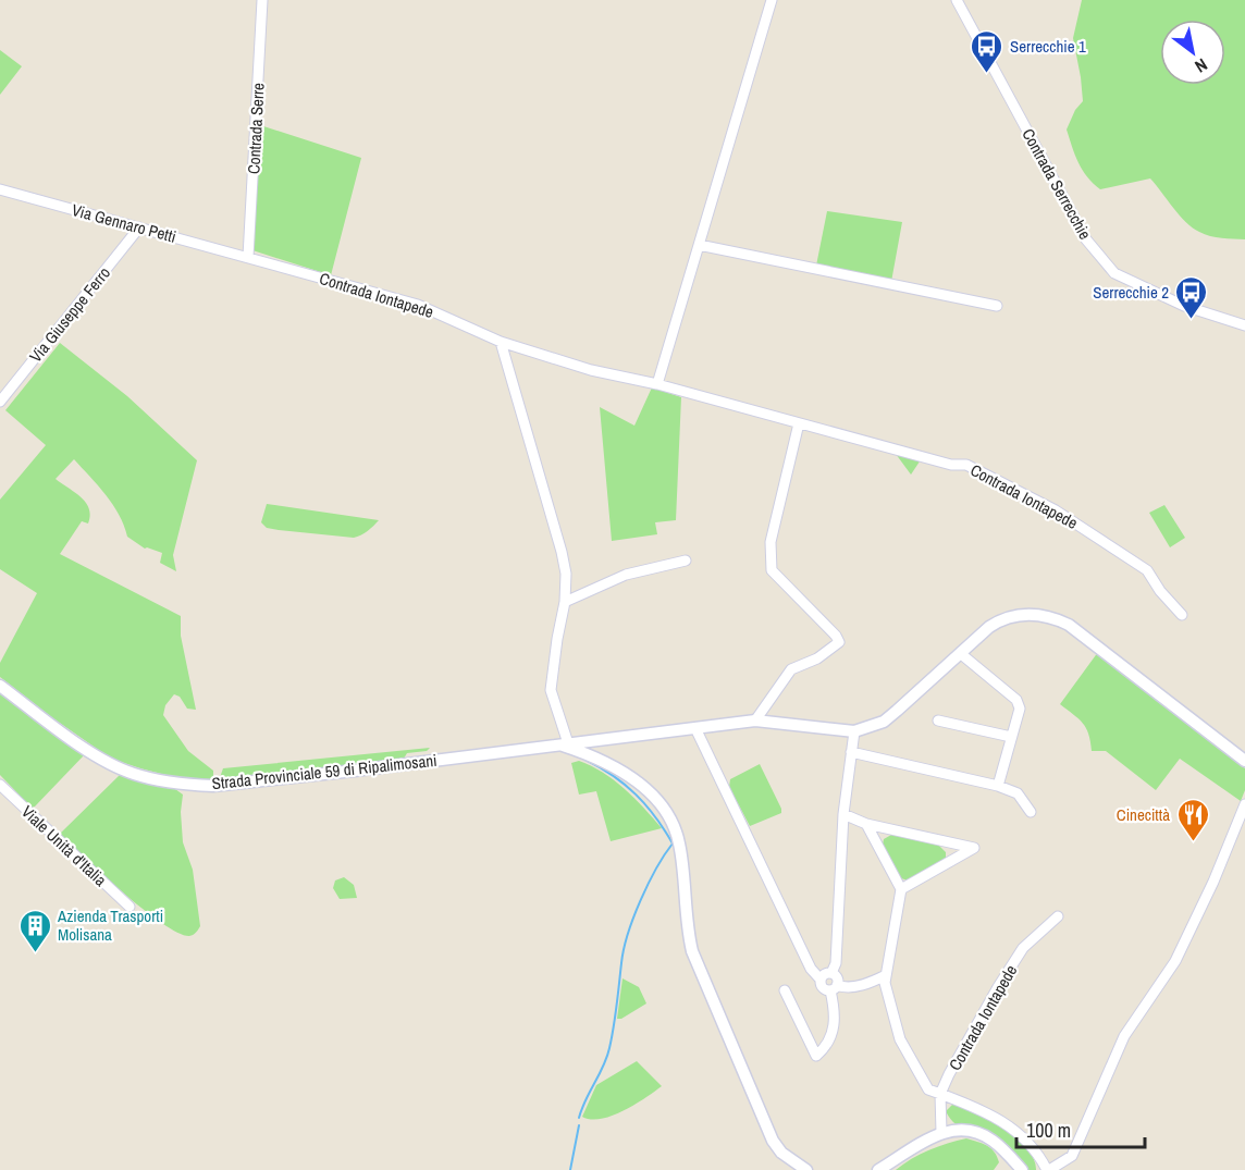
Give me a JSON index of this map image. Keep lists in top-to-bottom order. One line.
{"streets":{"street":["Contrada Serre","Contrada Serrecchie","Via Gennaro Petti","Contrada Iontapede","Via Giuseppe Ferro","Strada Provinciale 59 di Ripalimosani","Viale Unità d'Italia"]},"crossings":[["Contrada Serre","Via Gennaro Petti"],["Contrada Serre","Contrada Iontapede"],["Via Gennaro Petti","Contrada Iontapede"],["Via Gennaro Petti","Via Giuseppe Ferro"]],"places":{"bus stop":["Serrecchie 1","Serrecchie 2"],"restaurant":["Cinecittà"],"building":["Azienda Trasporti Molisana"]},"scale_bar":"100 m","north":"bottom right"}
